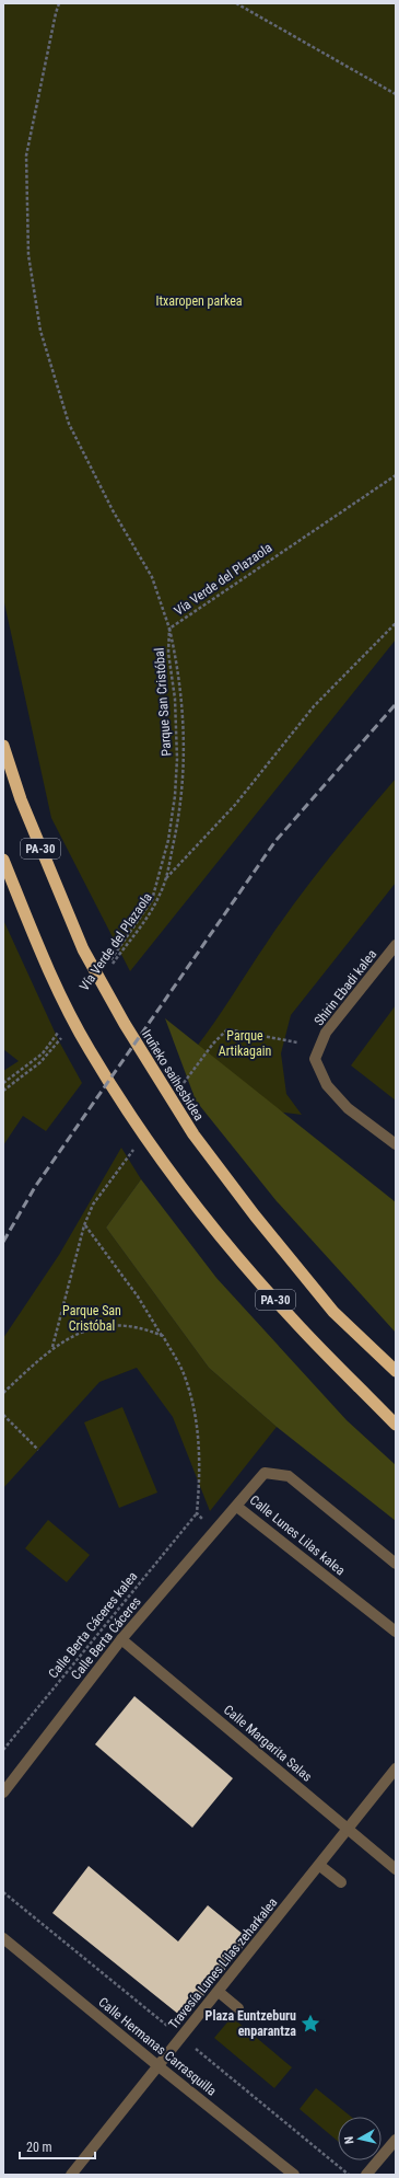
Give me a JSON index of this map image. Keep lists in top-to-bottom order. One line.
{"streets":{"highway":["PA-30","Iruñeko saihesbidea"],"street":["Shirin Ebadi kalea","Calle Lunes Lilas kalea","Calle Berta Cáceres","Calle Margarita Salas","Travesía Lunes Lilas zeharkalea","Calle Hermanas Carrasquilla"],"path":["Vía Verde del Plazaola","Parque San Cristóbal","Calle Berta Cáceres kalea"]},"crossings":[["Vía Verde del Plazaola","Parque San Cristóbal"],["Calle Lunes Lilas kalea","Calle Berta Cáceres"],["Calle Berta Cáceres","Calle Margarita Salas"],["Calle Margarita Salas","Travesía Lunes Lilas zeharkalea"],["Travesía Lunes Lilas zeharkalea","Calle Hermanas Carrasquilla"]],"parks":["Itxaropen parkea","Parque Artikagain","Parque San Cristóbal"],"places":{"place":["Plaza Euntzeburu enparantza"]},"scale_bar":"20 m","north":"left"}
